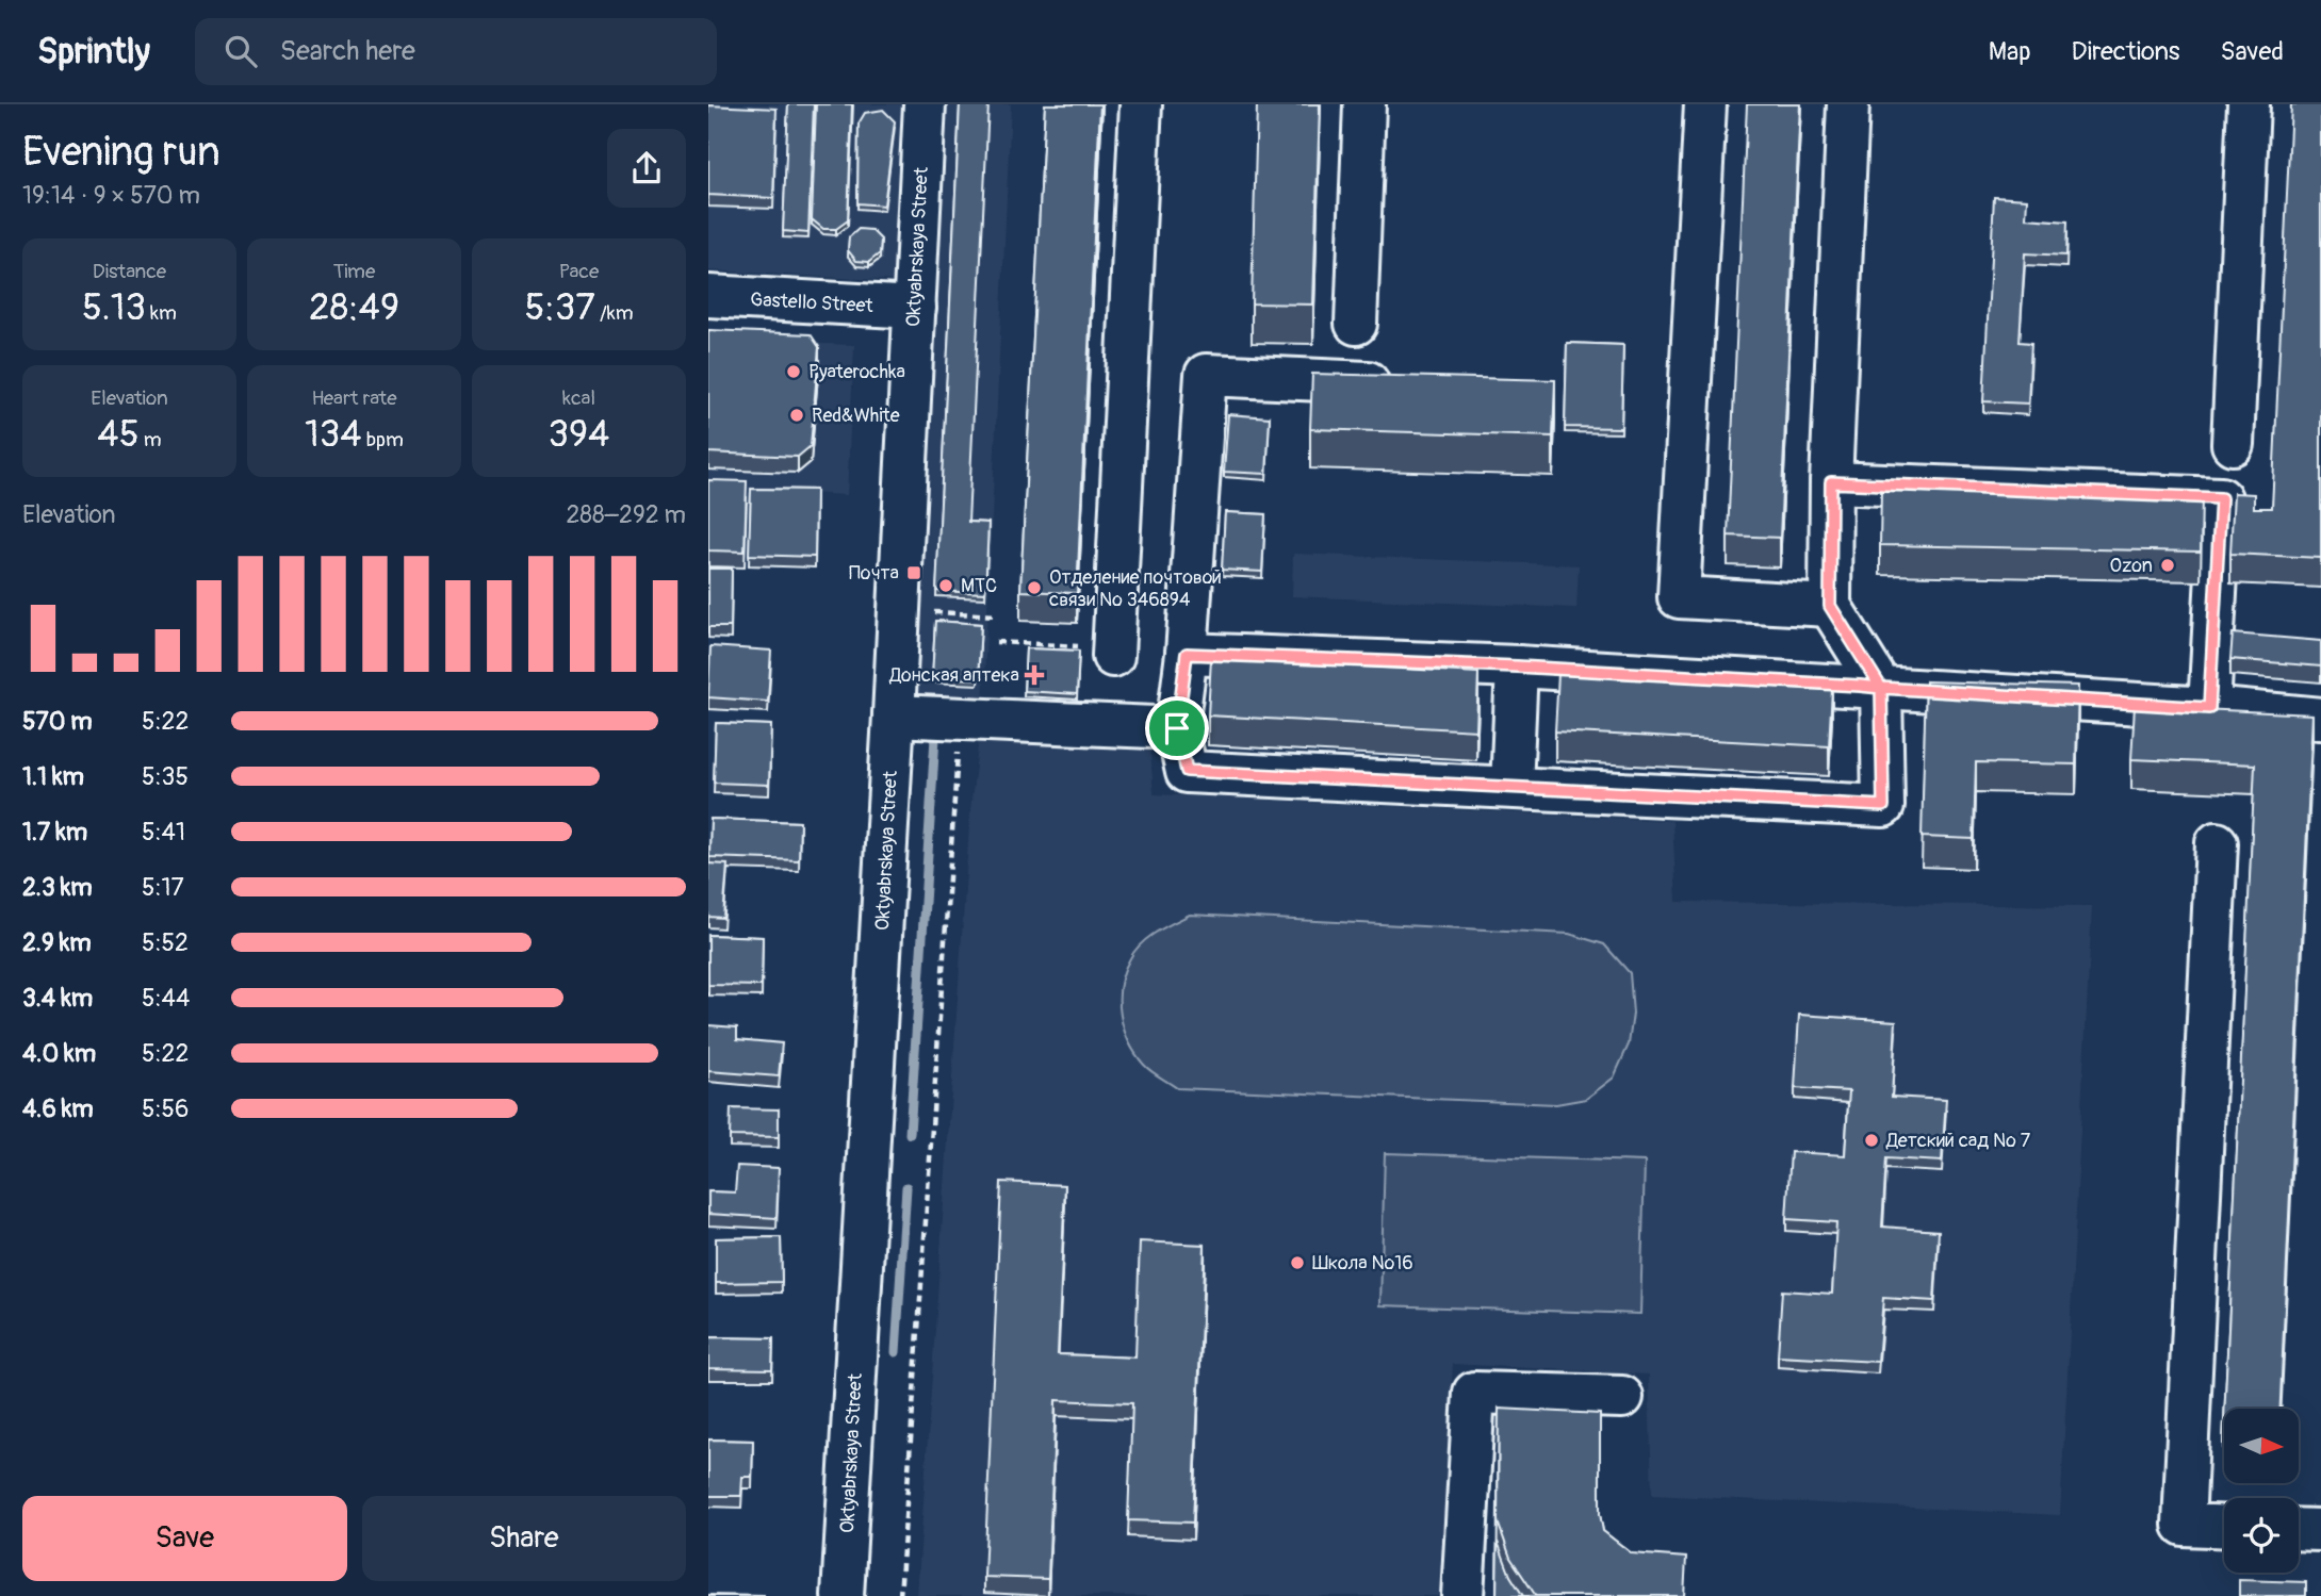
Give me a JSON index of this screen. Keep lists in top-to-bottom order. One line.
{"streets":{"street":["Oktyabrskaya Street","Gastello Street"]},"crossings":[["Oktyabrskaya Street","Gastello Street"]],"places":{"other":["Pyaterochka","Red&White","Ozon","МТС","Отделение почтовой связи № 346894","Детский сад № 7","Школа №16"],"transit":["Почта"],"health":["Донская аптека"]},"north":"right","page":{"header":"Sprintly","search":"Search here","nav":["Map","Directions","Saved"],"heading":["Evening run","19:14 · 9 × 570 m"],"stats":[["Distance","5.13 km"],["Time","28:49"],["Pace","5:37 /km"],["Elevation","45 m"],["Heart rate","134 bpm"],["kcal","394"]],"chart":["Elevation","288–292 m"],"list":[{"name":"570 m","note":"5:22"},{"name":"1.1 km","note":"5:35"},{"name":"1.7 km","note":"5:41"},{"name":"2.3 km","note":"5:17"},{"name":"2.9 km","note":"5:52"},{"name":"3.4 km","note":"5:44"},{"name":"4.0 km","note":"5:22"},{"name":"4.6 km","note":"5:56"}],"buttons":["Save","Share"]}}
